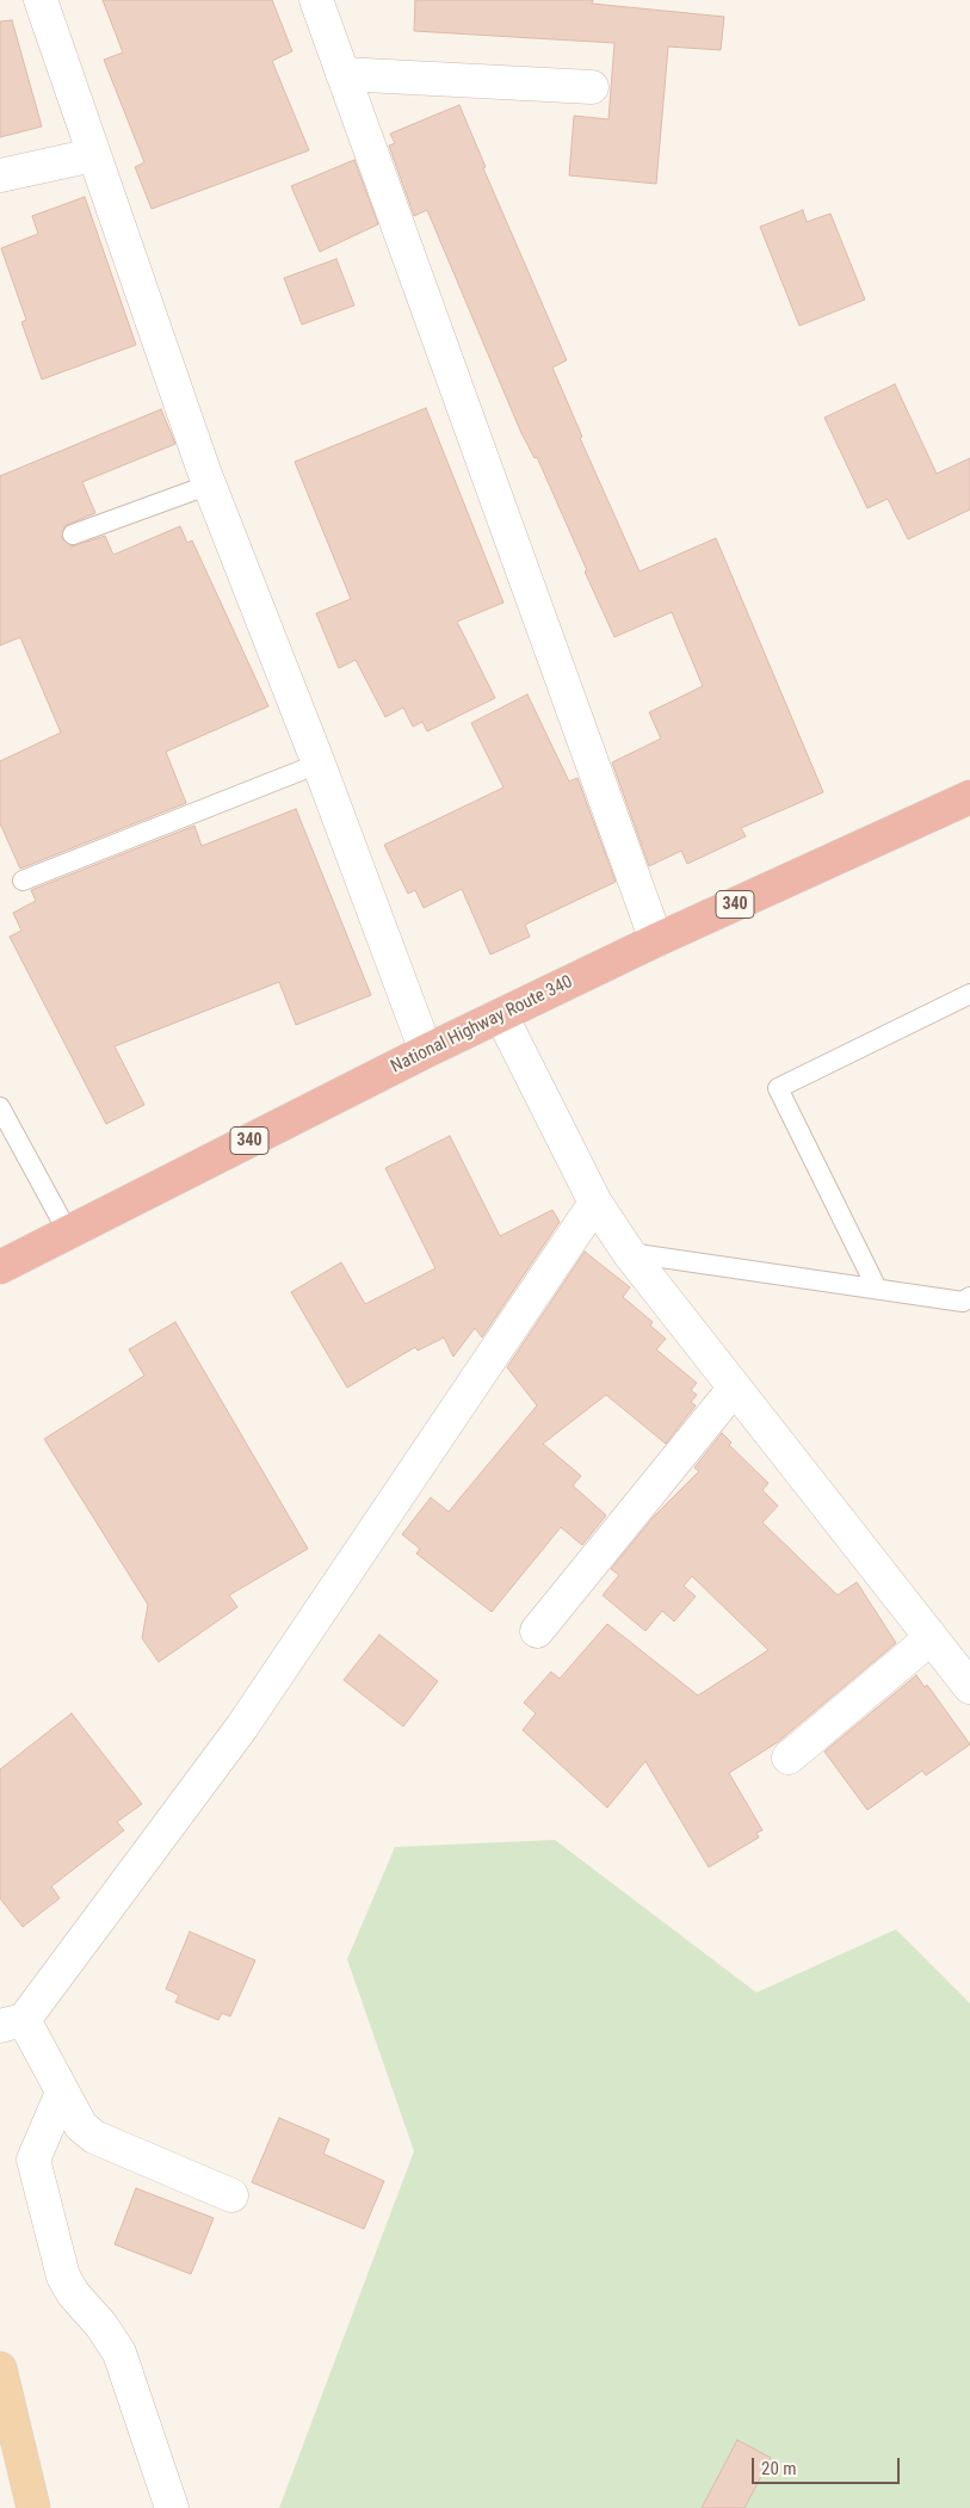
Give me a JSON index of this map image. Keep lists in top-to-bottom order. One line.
{"streets":{"highway":["340","National Highway Route 340"]},"scale_bar":"20 m"}
